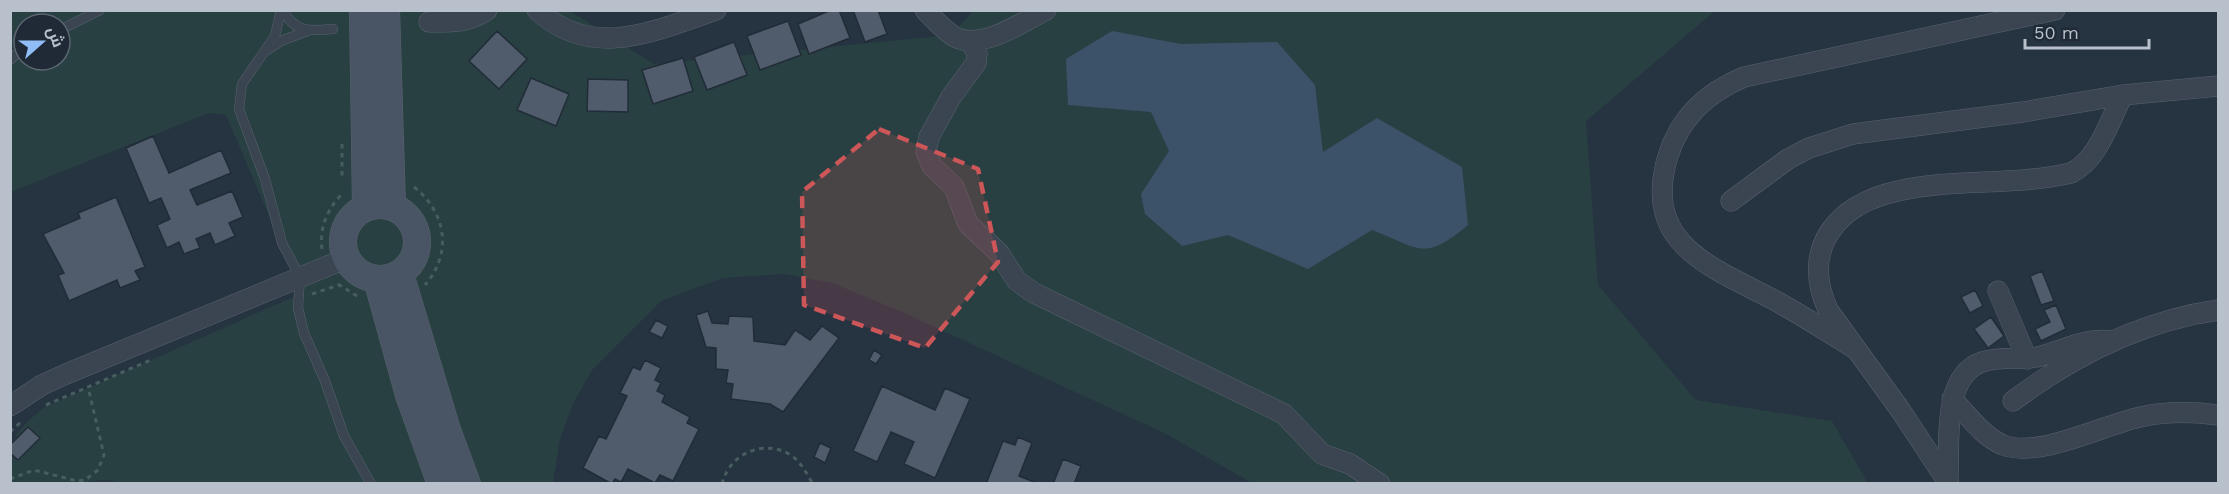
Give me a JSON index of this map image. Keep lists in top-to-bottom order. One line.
{"scale_bar":"50 m","north":"right"}
